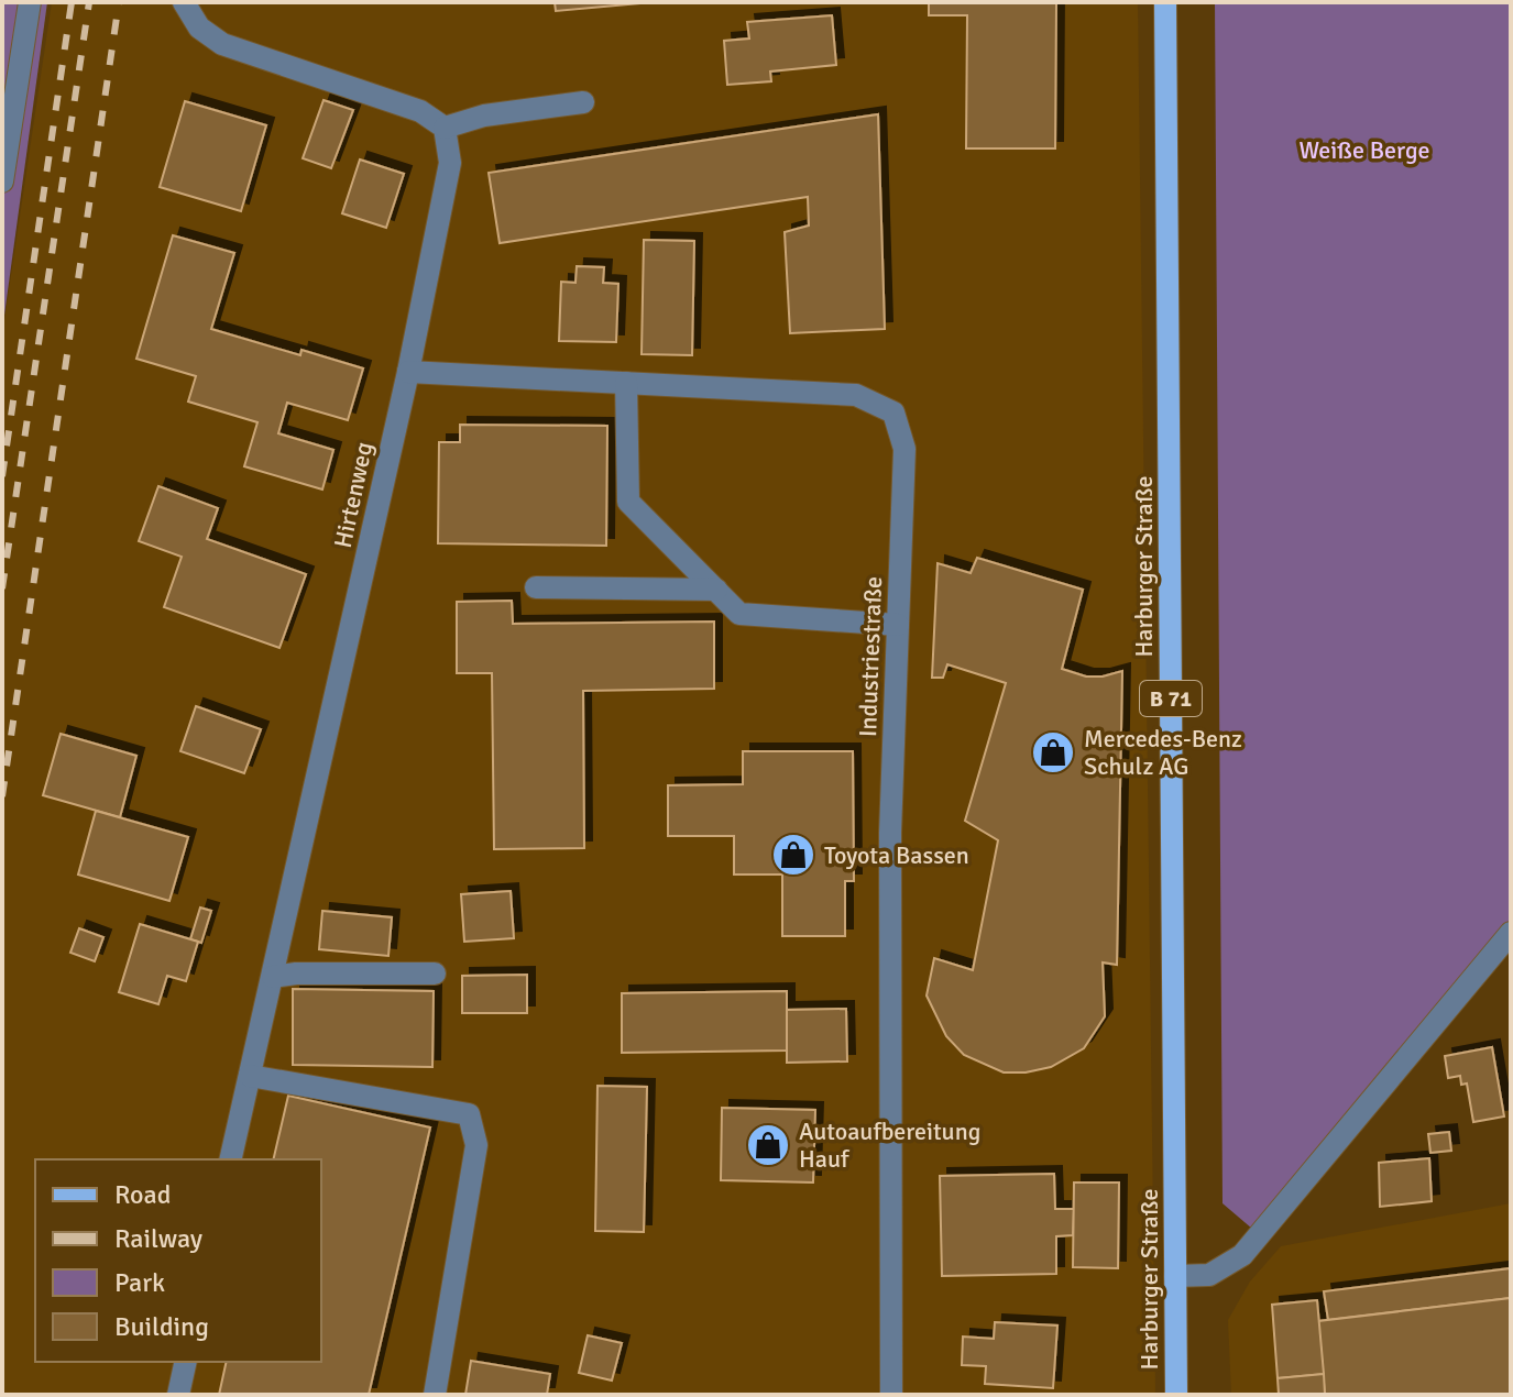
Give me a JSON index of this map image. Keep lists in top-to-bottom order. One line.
{"streets":{"main road":["Harburger Straße","B 71"],"street":["Hirtenweg","Industriestraße"]},"crossings":[["Hirtenweg","Industriestraße"]],"parks":["Weiße Berge"],"places":{"shop":["Mercedes-Benz Schulz AG","Toyota Bassen","Autoaufbereitung Hauf"]},"legend":["Road","Railway","Park","Building"]}
